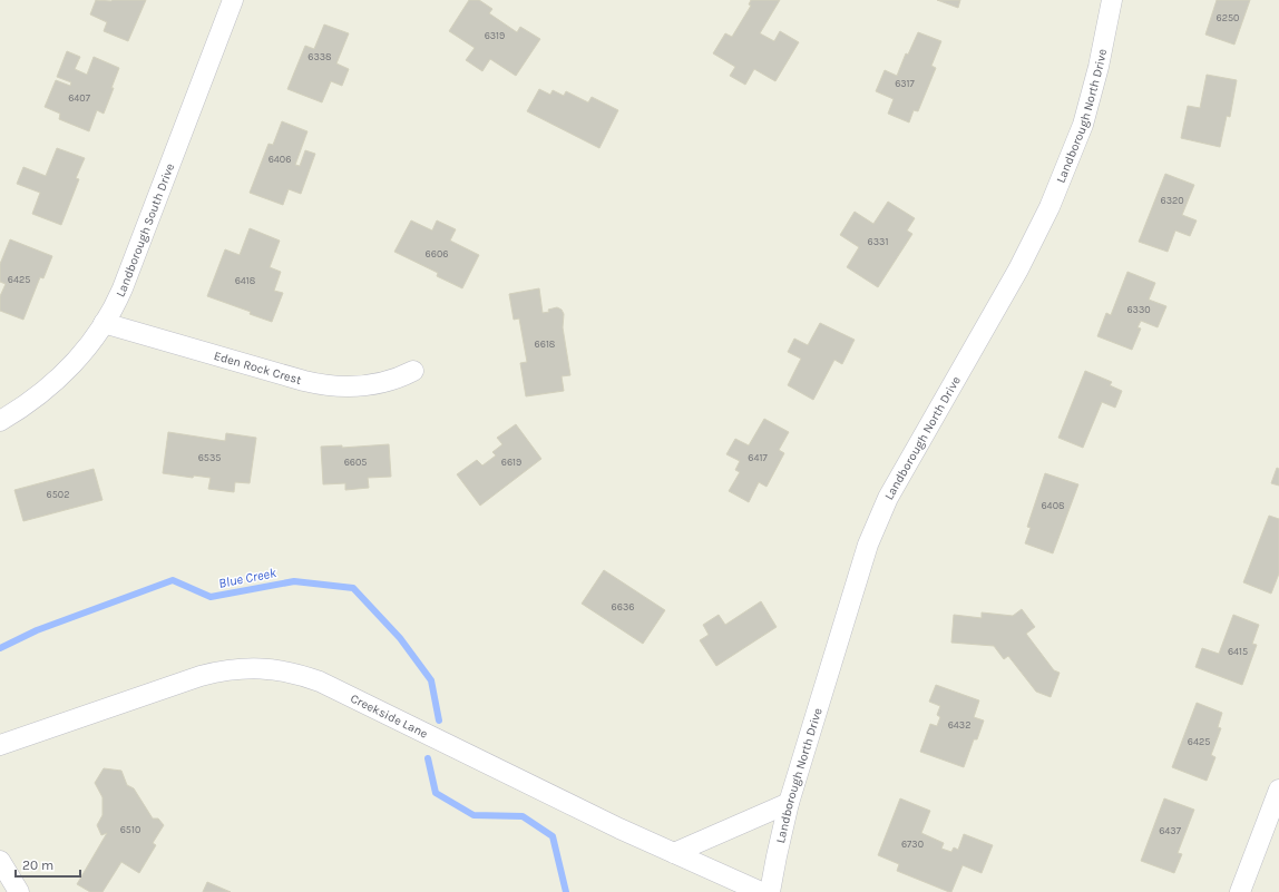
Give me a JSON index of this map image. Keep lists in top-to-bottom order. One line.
{"streets":{"street":["Landborough North Drive","Landborough South Drive","Eden Rock Crest","Creekside Lane"]},"crossings":[["Landborough South Drive","Eden Rock Crest"]],"water":["Blue Creek"],"house_numbers":["6250","6319","6338","6317","6407","6406","6320","6331","6606","6425","6418","6330","6618","6535","6417","6605","6619","6502","6408","6636","6415","6432","6425","6510","6437","6730"],"scale_bar":"20 m"}
